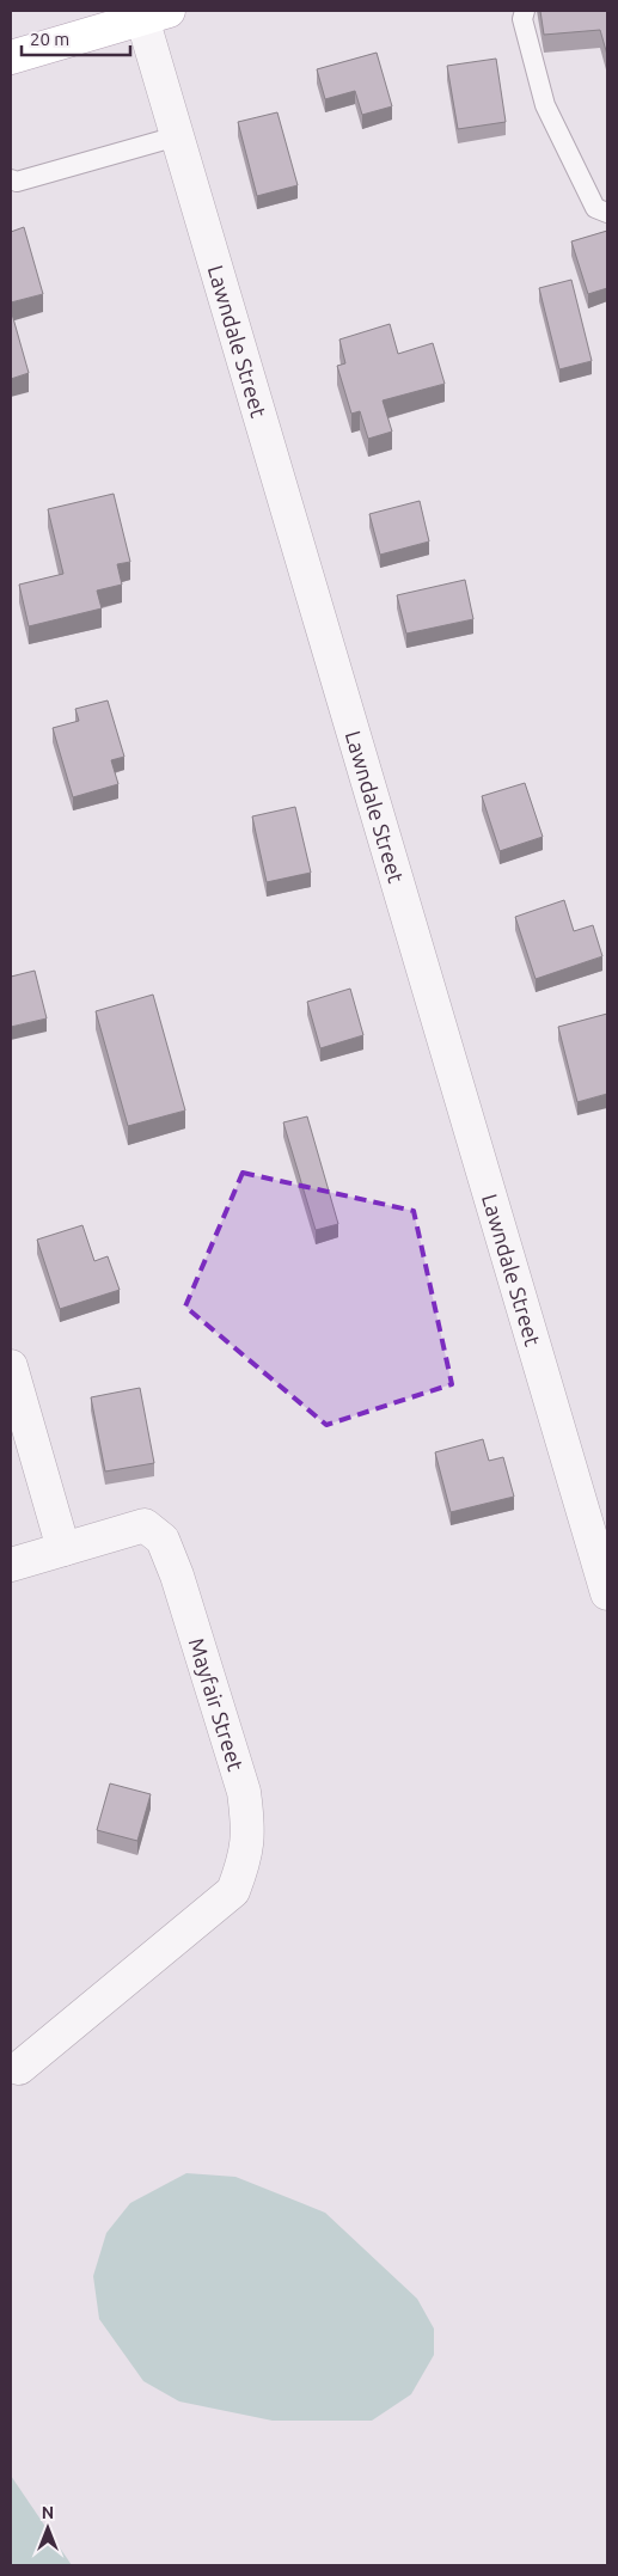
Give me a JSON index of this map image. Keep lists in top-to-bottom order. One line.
{"streets":{"street":["Lawndale Street","Mayfair Street"]},"scale_bar":"20 m","north":"top"}
